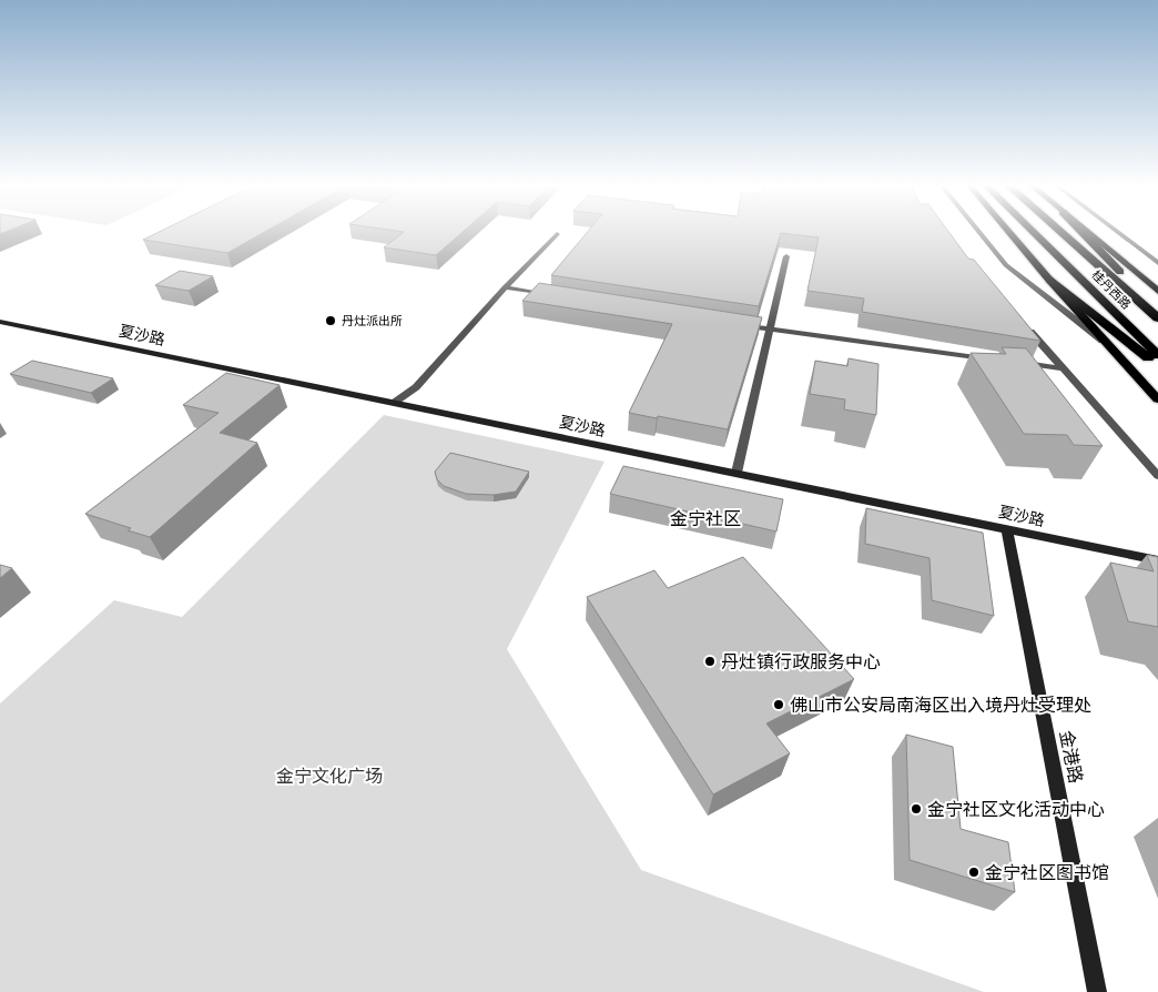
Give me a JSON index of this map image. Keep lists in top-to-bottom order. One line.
{"streets":{"highway":["桂丹西路"],"street":["夏沙路","金港路"]},"crossings":[["夏沙路","金港路"]],"districts":["金宁社区"],"parks":["金宁文化广场"],"places":["丹灶派出所","丹灶镇行政服务中心","佛山市公安局南海区出入境丹灶受理处","金宁社区文化活动中心","金宁社区图书馆"]}
